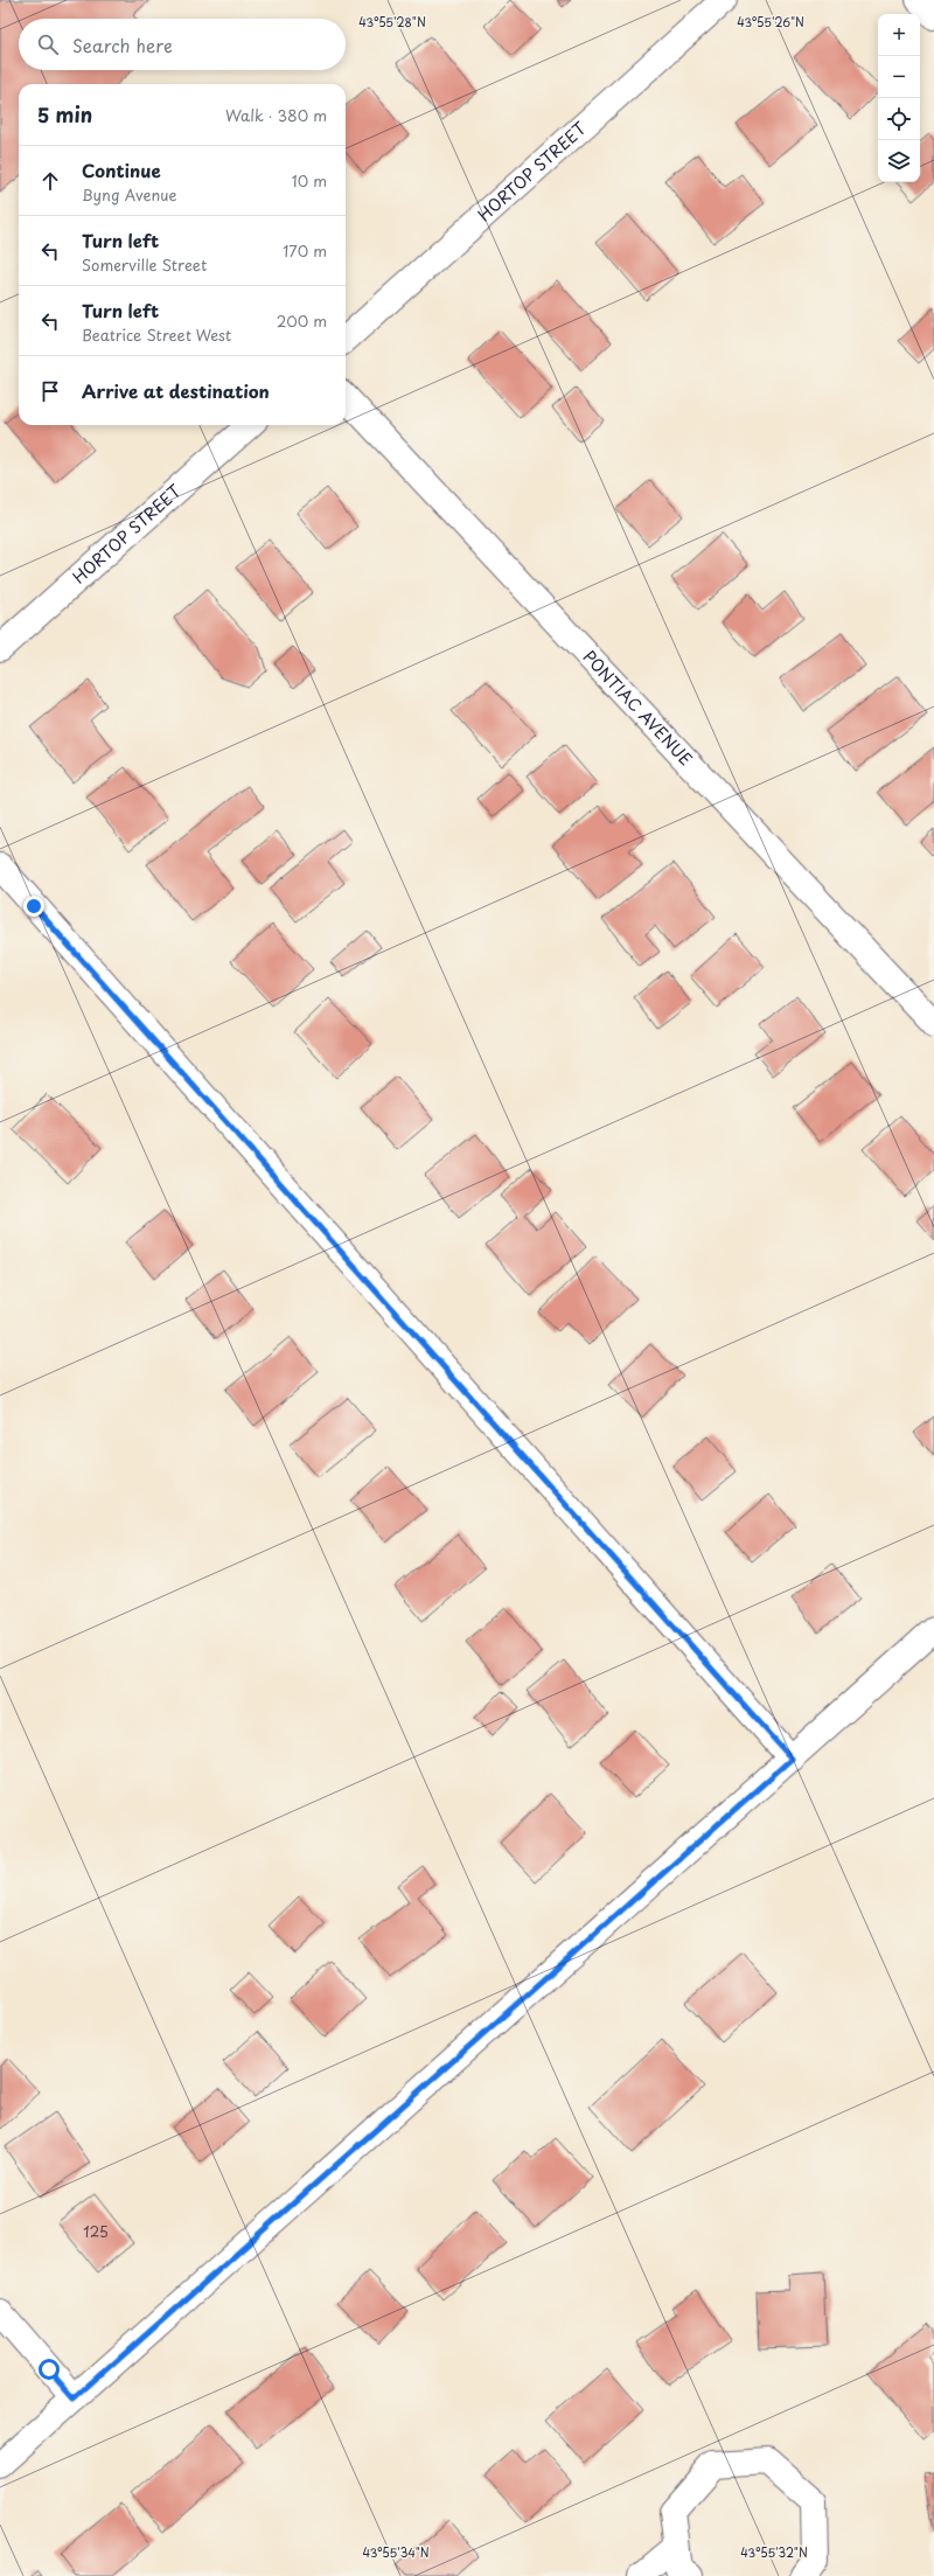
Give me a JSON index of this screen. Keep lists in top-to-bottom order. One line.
{"streets":{"street":["HORTOP STREET","PONTIAC AVENUE"]},"house_numbers":["125"],"page":{"map_buttons":["+","−"],"search":"Search here","heading":["5 min","Walk · 380 m"],"list":[["Continue","Byng Avenue","10 m"],["Turn left","Somerville Street","170 m"],["Turn left","Beatrice Street West","200 m"],"Arrive at destination"]},"coordinates":["43°55'28\"N","43°55'26\"N","43°55'34\"N","43°55'32\"N"]}
